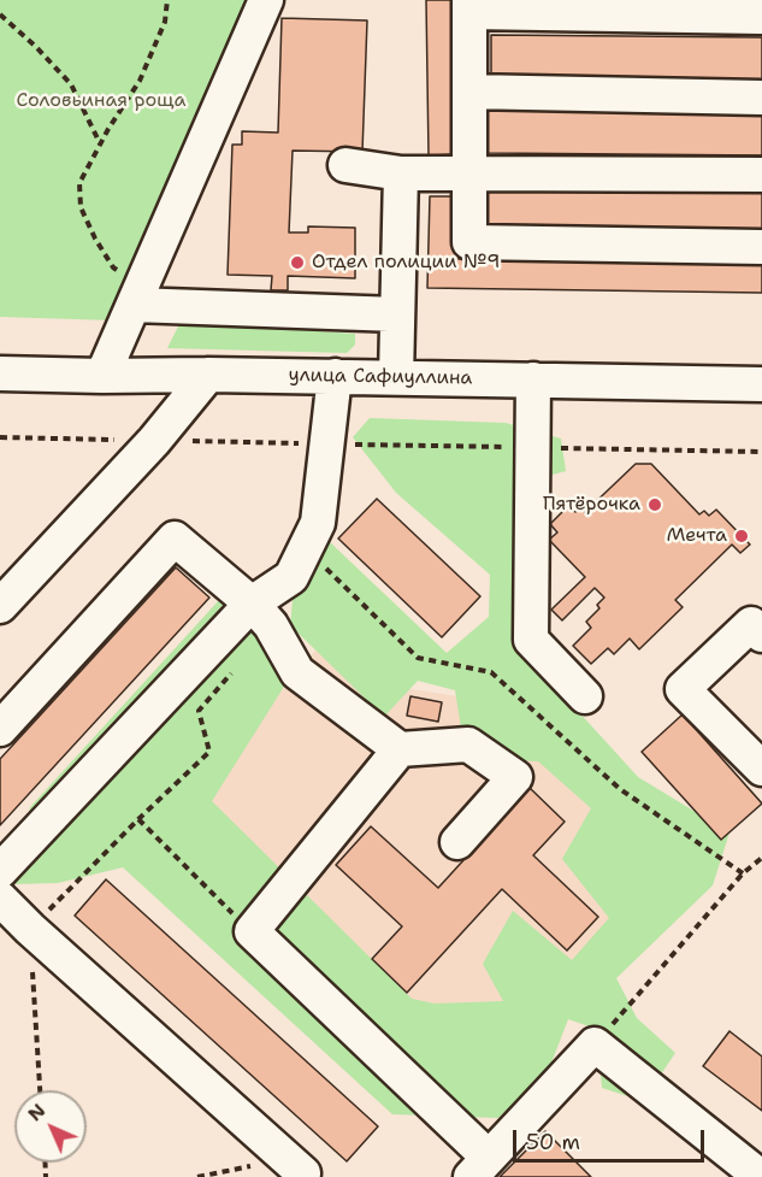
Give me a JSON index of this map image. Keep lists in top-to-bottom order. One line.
{"streets":{"street":["улица Сафиуллина"]},"parks":["Соловьиная роща"],"places":["Отдел полиции №9","Пятёрочка","Мечта"],"scale_bar":"50 m","north":"top left"}
